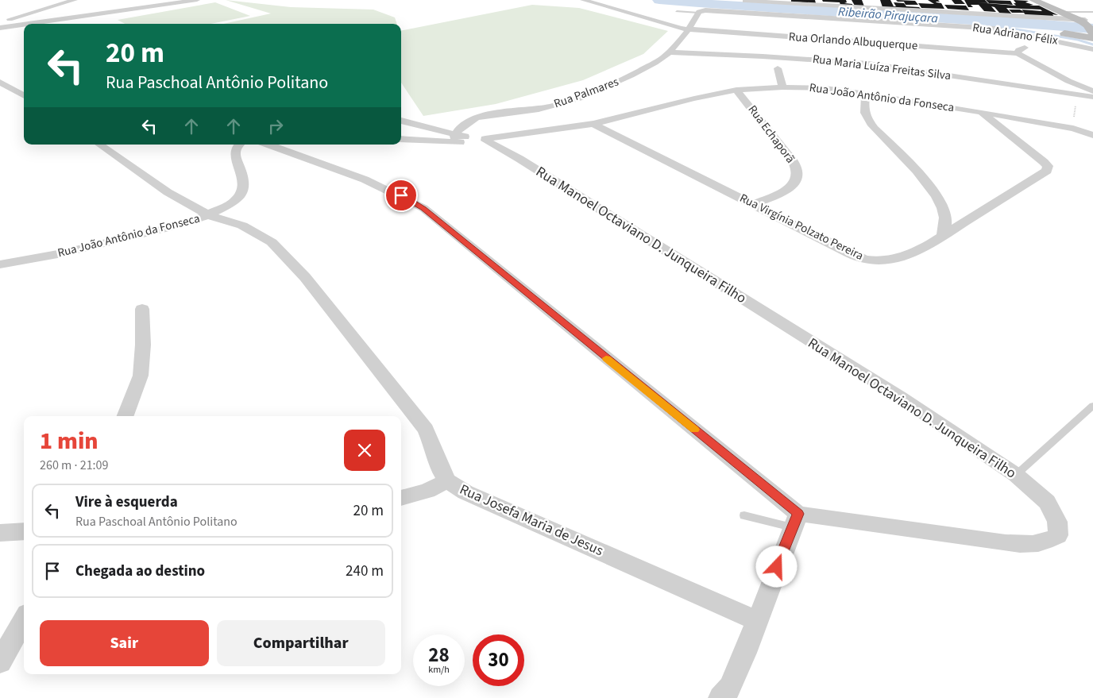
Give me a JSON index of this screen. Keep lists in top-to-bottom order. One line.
{"streets":{"street":["Rua Adriano Félix","Rua Orlando Albuquerque","Rua Maria Luíza Freitas Silva","Rua Palmares","Rua João Antônio da Fonseca","Rua Echaporã","Rua Virgínia Polzato Pereira","Rua Manoel Octaviano D. Junqueira Filho","Rua Josefa Maria de Jesus"]},"crossings":[["Rua Adriano Félix","Rua Palmares"],["Rua Orlando Albuquerque","Rua Palmares"],["Rua Maria Luíza Freitas Silva","Rua Palmares"],["Rua Palmares","Rua João Antônio da Fonseca"],["Rua Palmares","Rua Manoel Octaviano D. Junqueira Filho"],["Rua João Antônio da Fonseca","Rua Echaporã"],["Rua João Antônio da Fonseca","Rua Virgínia Polzato Pereira"],["Rua João Antônio da Fonseca","Rua Manoel Octaviano D. Junqueira Filho"],["Rua João Antônio da Fonseca","Rua Josefa Maria de Jesus"],["Rua Echaporã","Rua Virgínia Polzato Pereira"]],"water":["Ribeirão Pirajuçara"],"page":{"turn":["20 m","Rua Paschoal Antônio Politano"],"heading":["1 min","260 m · 21:09"],"list":[{"name":"Vire à esquerda","note":"Rua Paschoal Antônio Politano","value":"20 m"},{"name":"Chegada ao destino","value":"240 m"}],"buttons":["Sair","Compartilhar"],"speed":"28 km/h","limit":"30"}}
